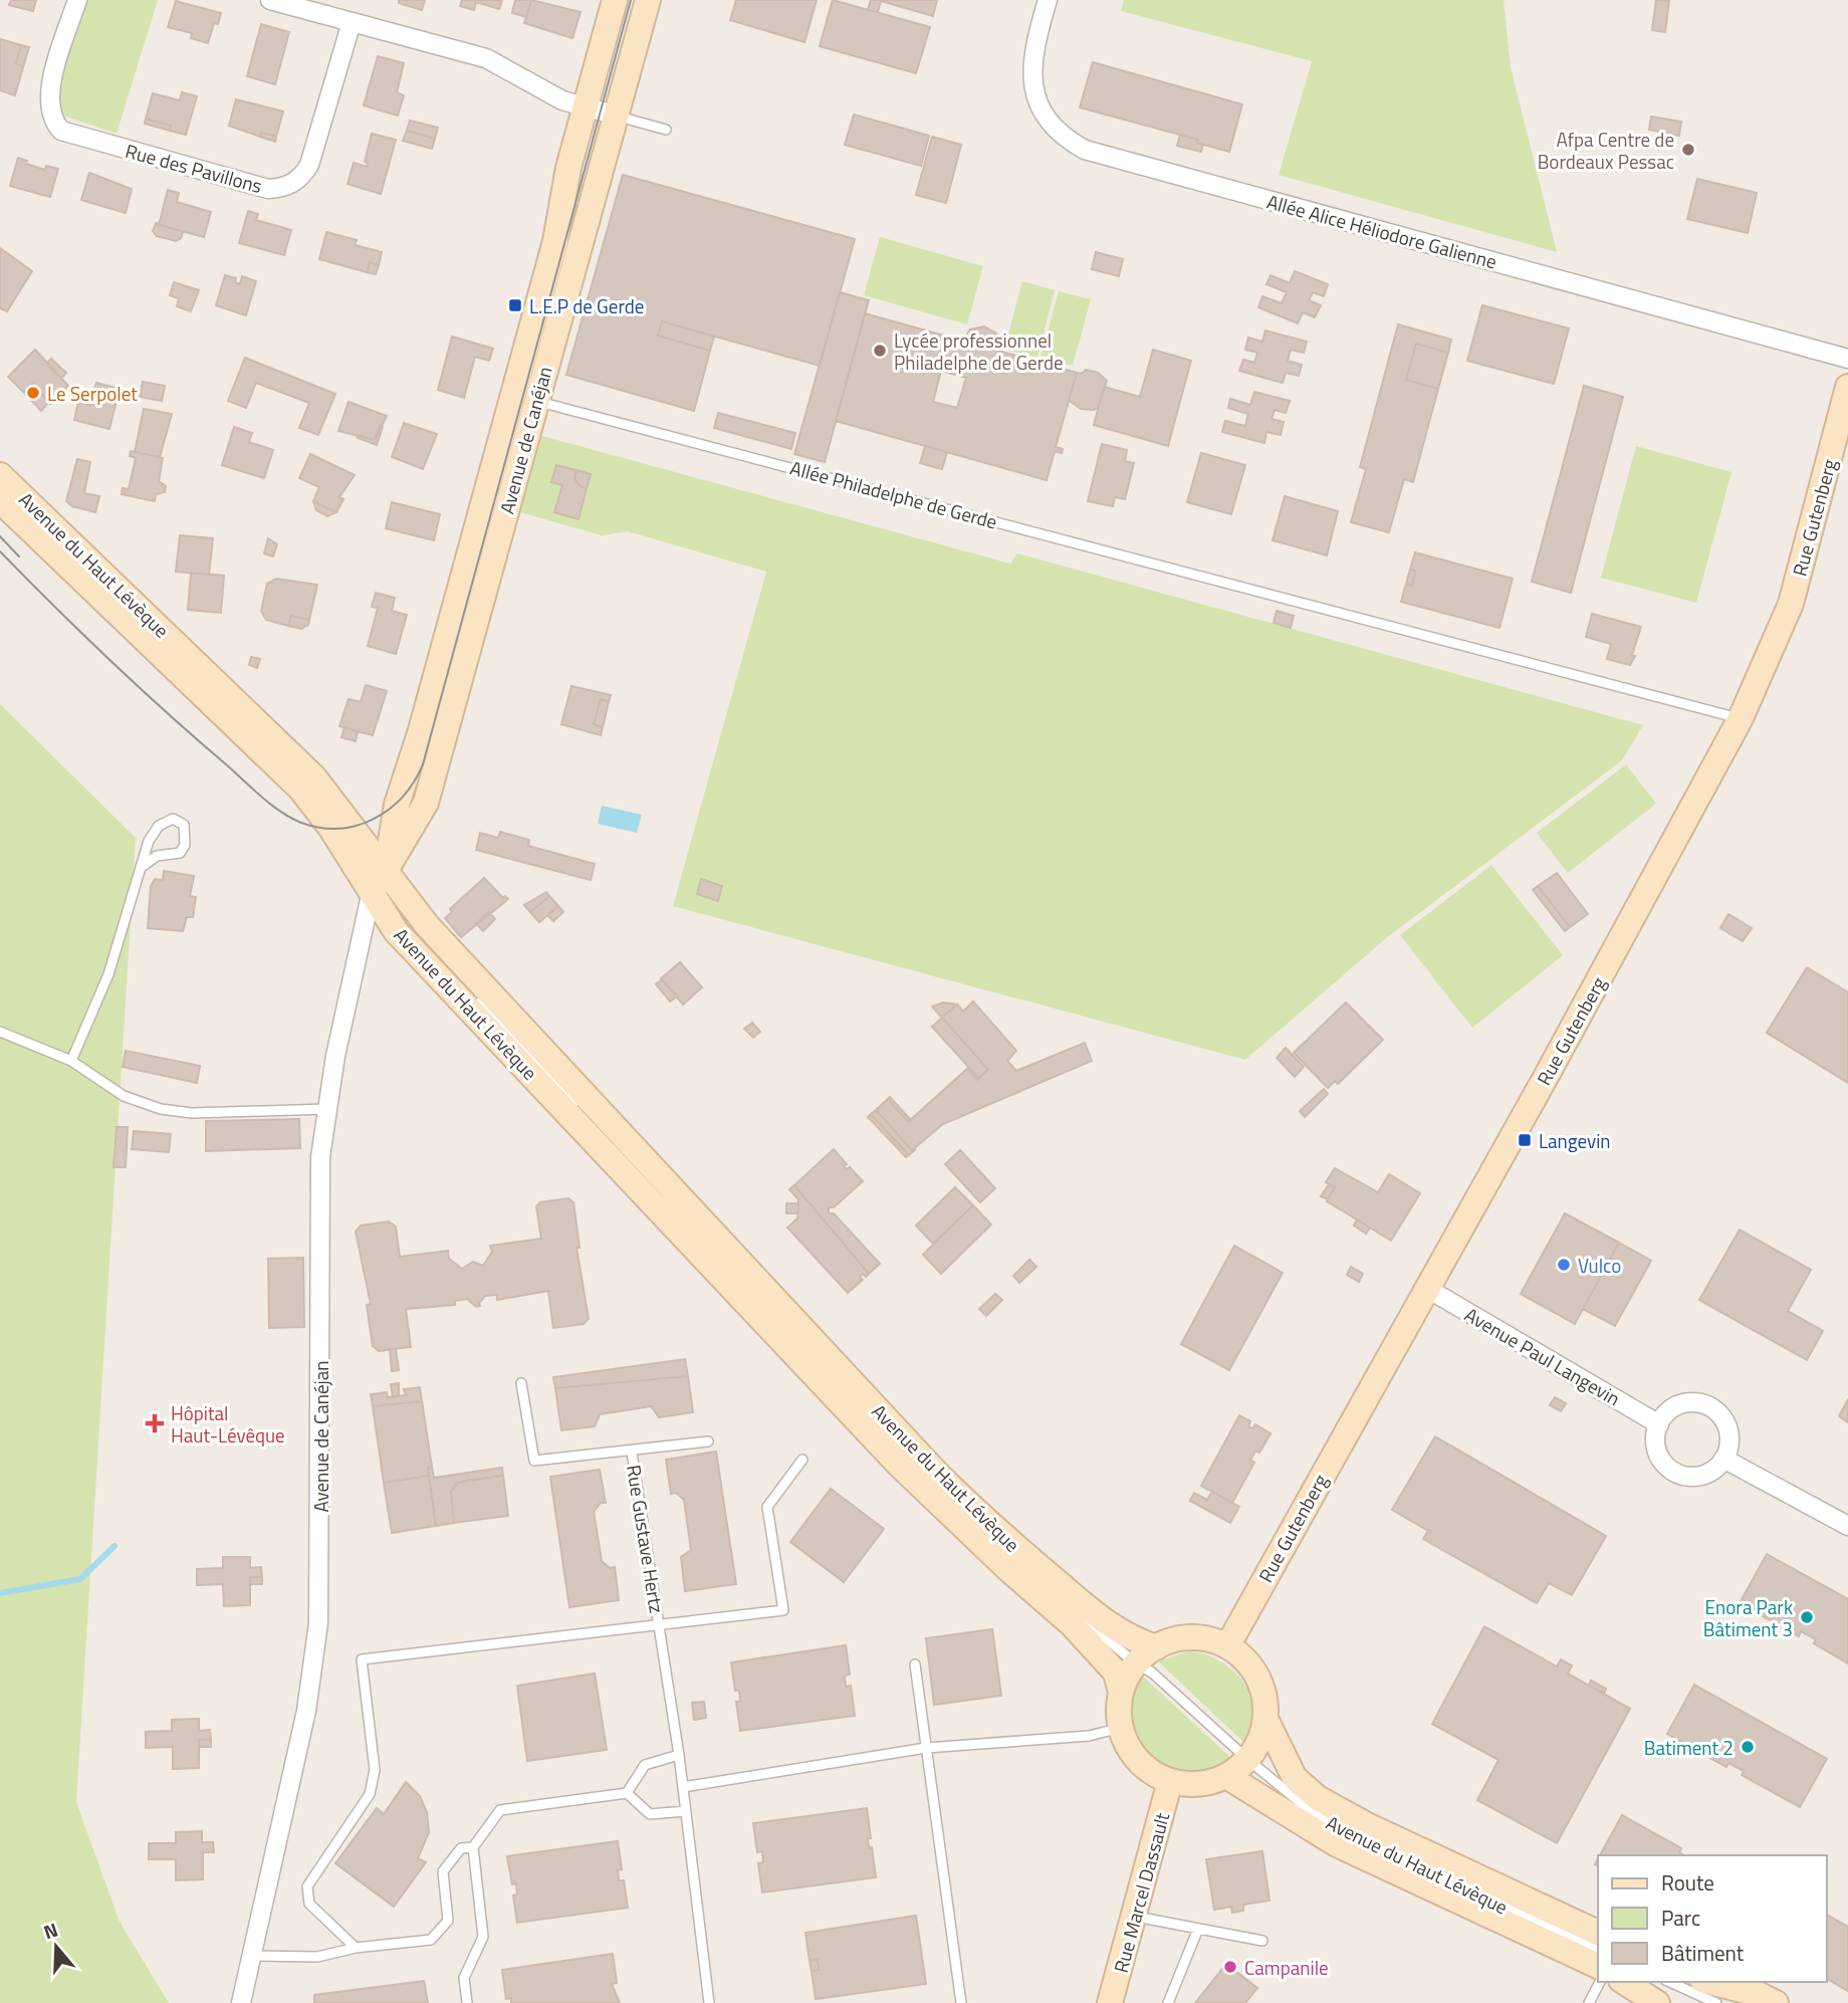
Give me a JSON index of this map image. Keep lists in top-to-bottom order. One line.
{"streets":{"main road":["Avenue de Canéjan","Rue Gutenberg","Avenue du Haut Lévèque","Rue Marcel Dassault"],"street":["Rue des Pavillons","Allée Alice Héliodore Galienne","Avenue Paul Langevin"],"lane":["Allée Philadelphe de Gerde","Rue Gustave Hertz"]},"crossings":[["Avenue de Canéjan","Allée Philadelphe de Gerde"],["Avenue de Canéjan","Avenue du Haut Lévèque"],["Allée Philadelphe de Gerde","Rue Gutenberg"],["Rue Gutenberg","Avenue Paul Langevin"]],"places":{"other":["Afpa Centre de Bordeaux Pessac","Lycée professionnel Philadelphe de Gerde","Le Serpolet","Vulco","Enora Park Bâtiment 3","Batiment 2","Campanile"],"transit":["L.E.P de Gerde","Langevin"],"health":["Hôpital Haut-Lévêque"]},"legend":["Route","Parc","Bâtiment"],"north":"top"}
